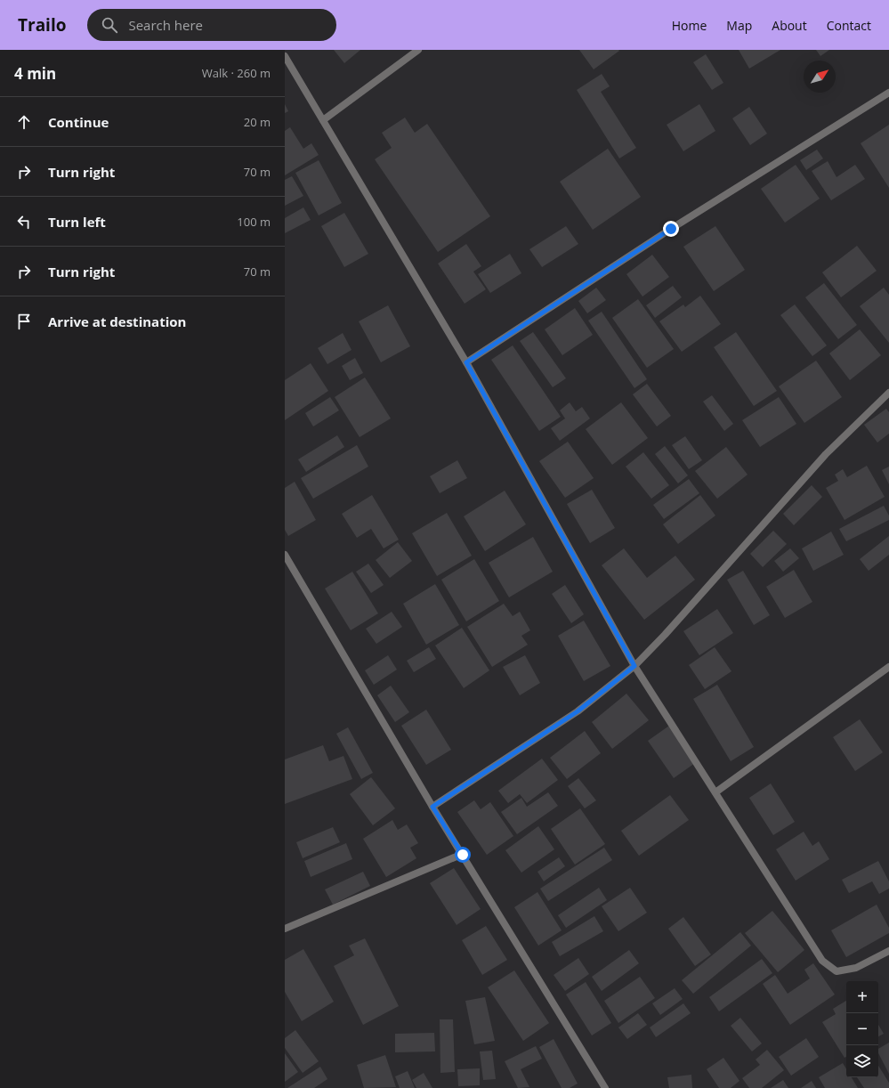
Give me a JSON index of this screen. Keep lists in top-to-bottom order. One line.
{"north":"top right","page":{"header":"Trailo","search":"Search here","nav":["Home","Map","About","Contact"],"heading":["4 min","Walk · 260 m"],"list":[["Continue","20 m"],["Turn right","70 m"],["Turn left","100 m"],["Turn right","70 m"],"Arrive at destination"],"map_buttons":["+","−"]}}
